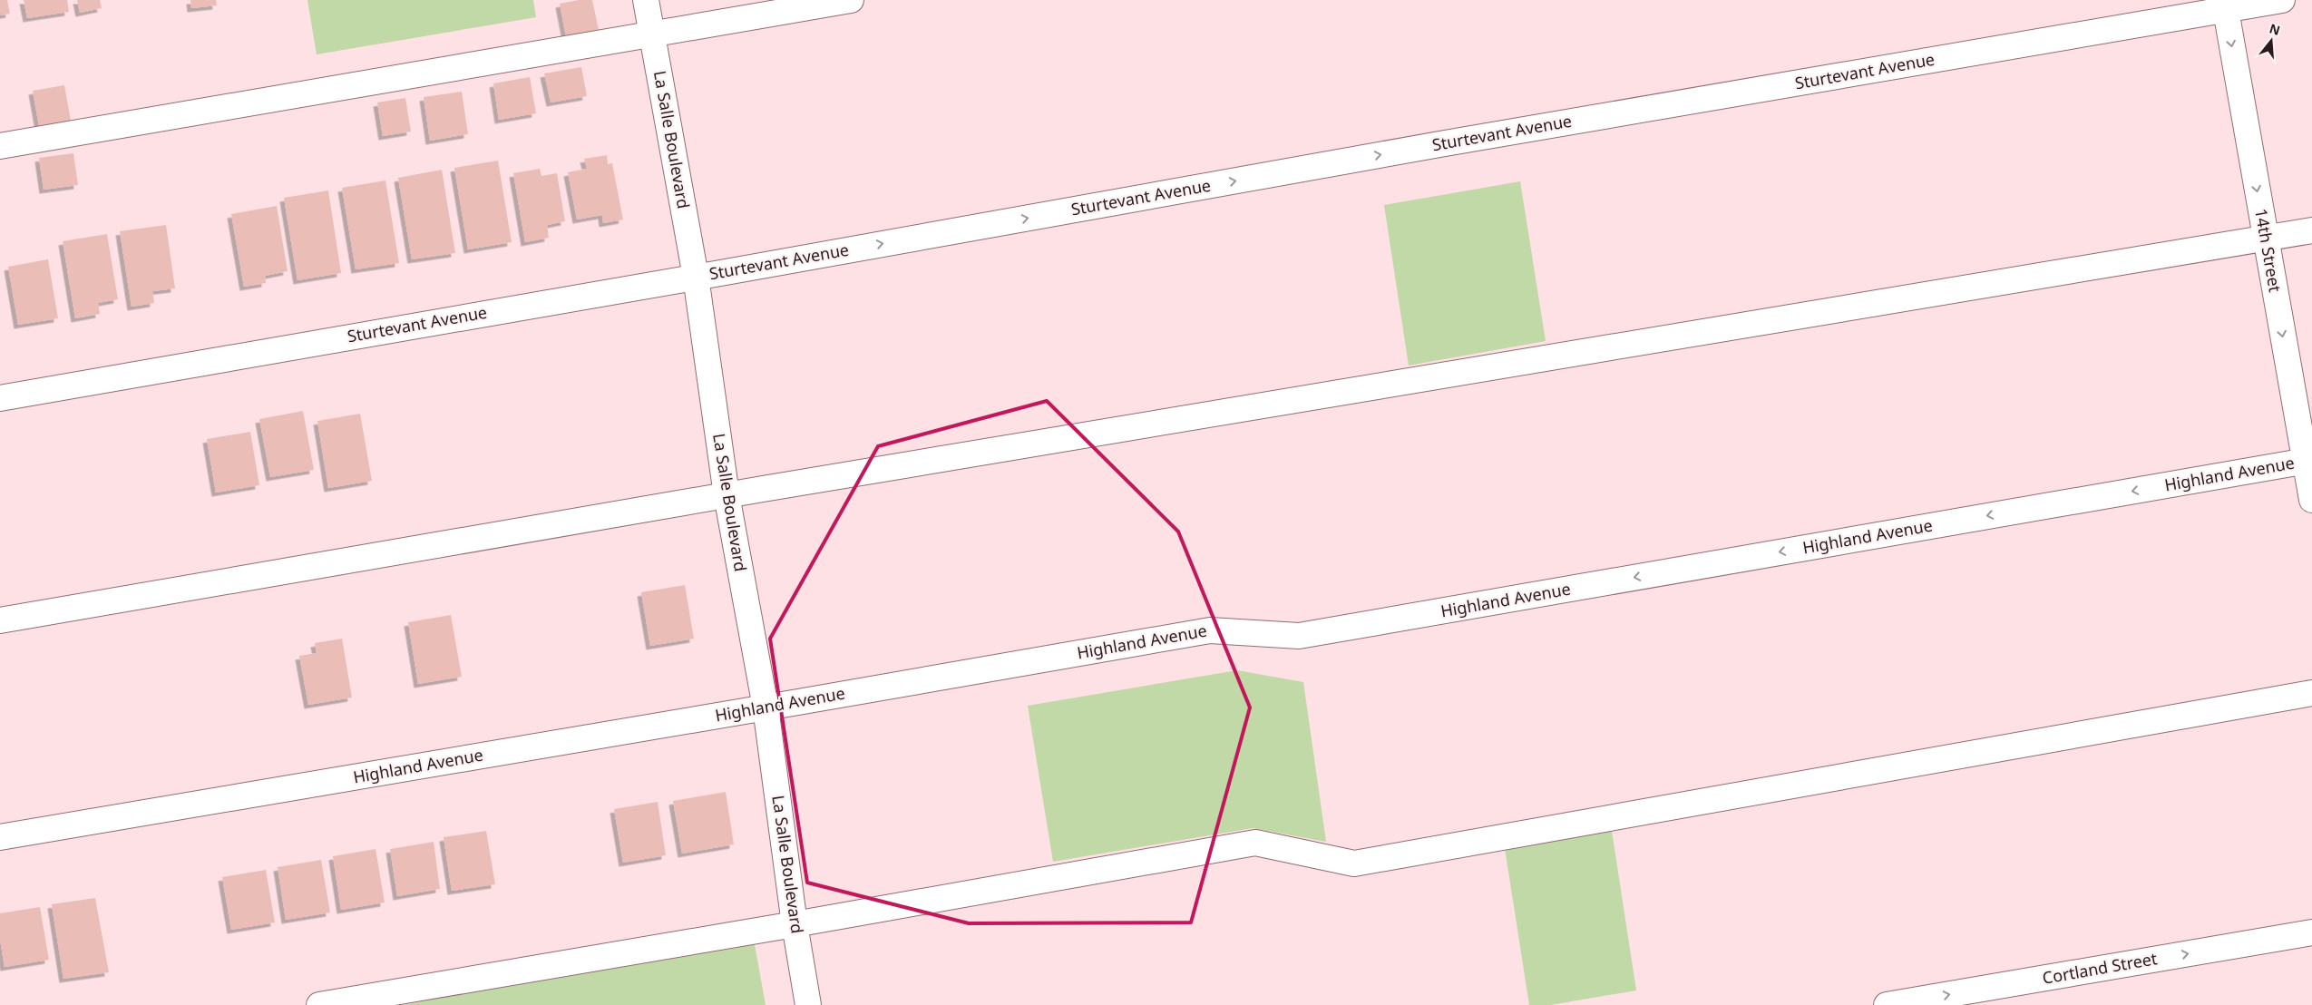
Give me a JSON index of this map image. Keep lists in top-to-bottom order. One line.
{"streets":{"street":["Sturtevant Avenue","La Salle Boulevard","14th Street","Highland Avenue","Cortland Street"]},"crossings":[["Sturtevant Avenue","La Salle Boulevard"],["Sturtevant Avenue","14th Street"],["La Salle Boulevard","Highland Avenue"],["14th Street","Highland Avenue"]],"one_way":["Sturtevant Avenue","14th Street","Cortland Street"],"north":"top"}
